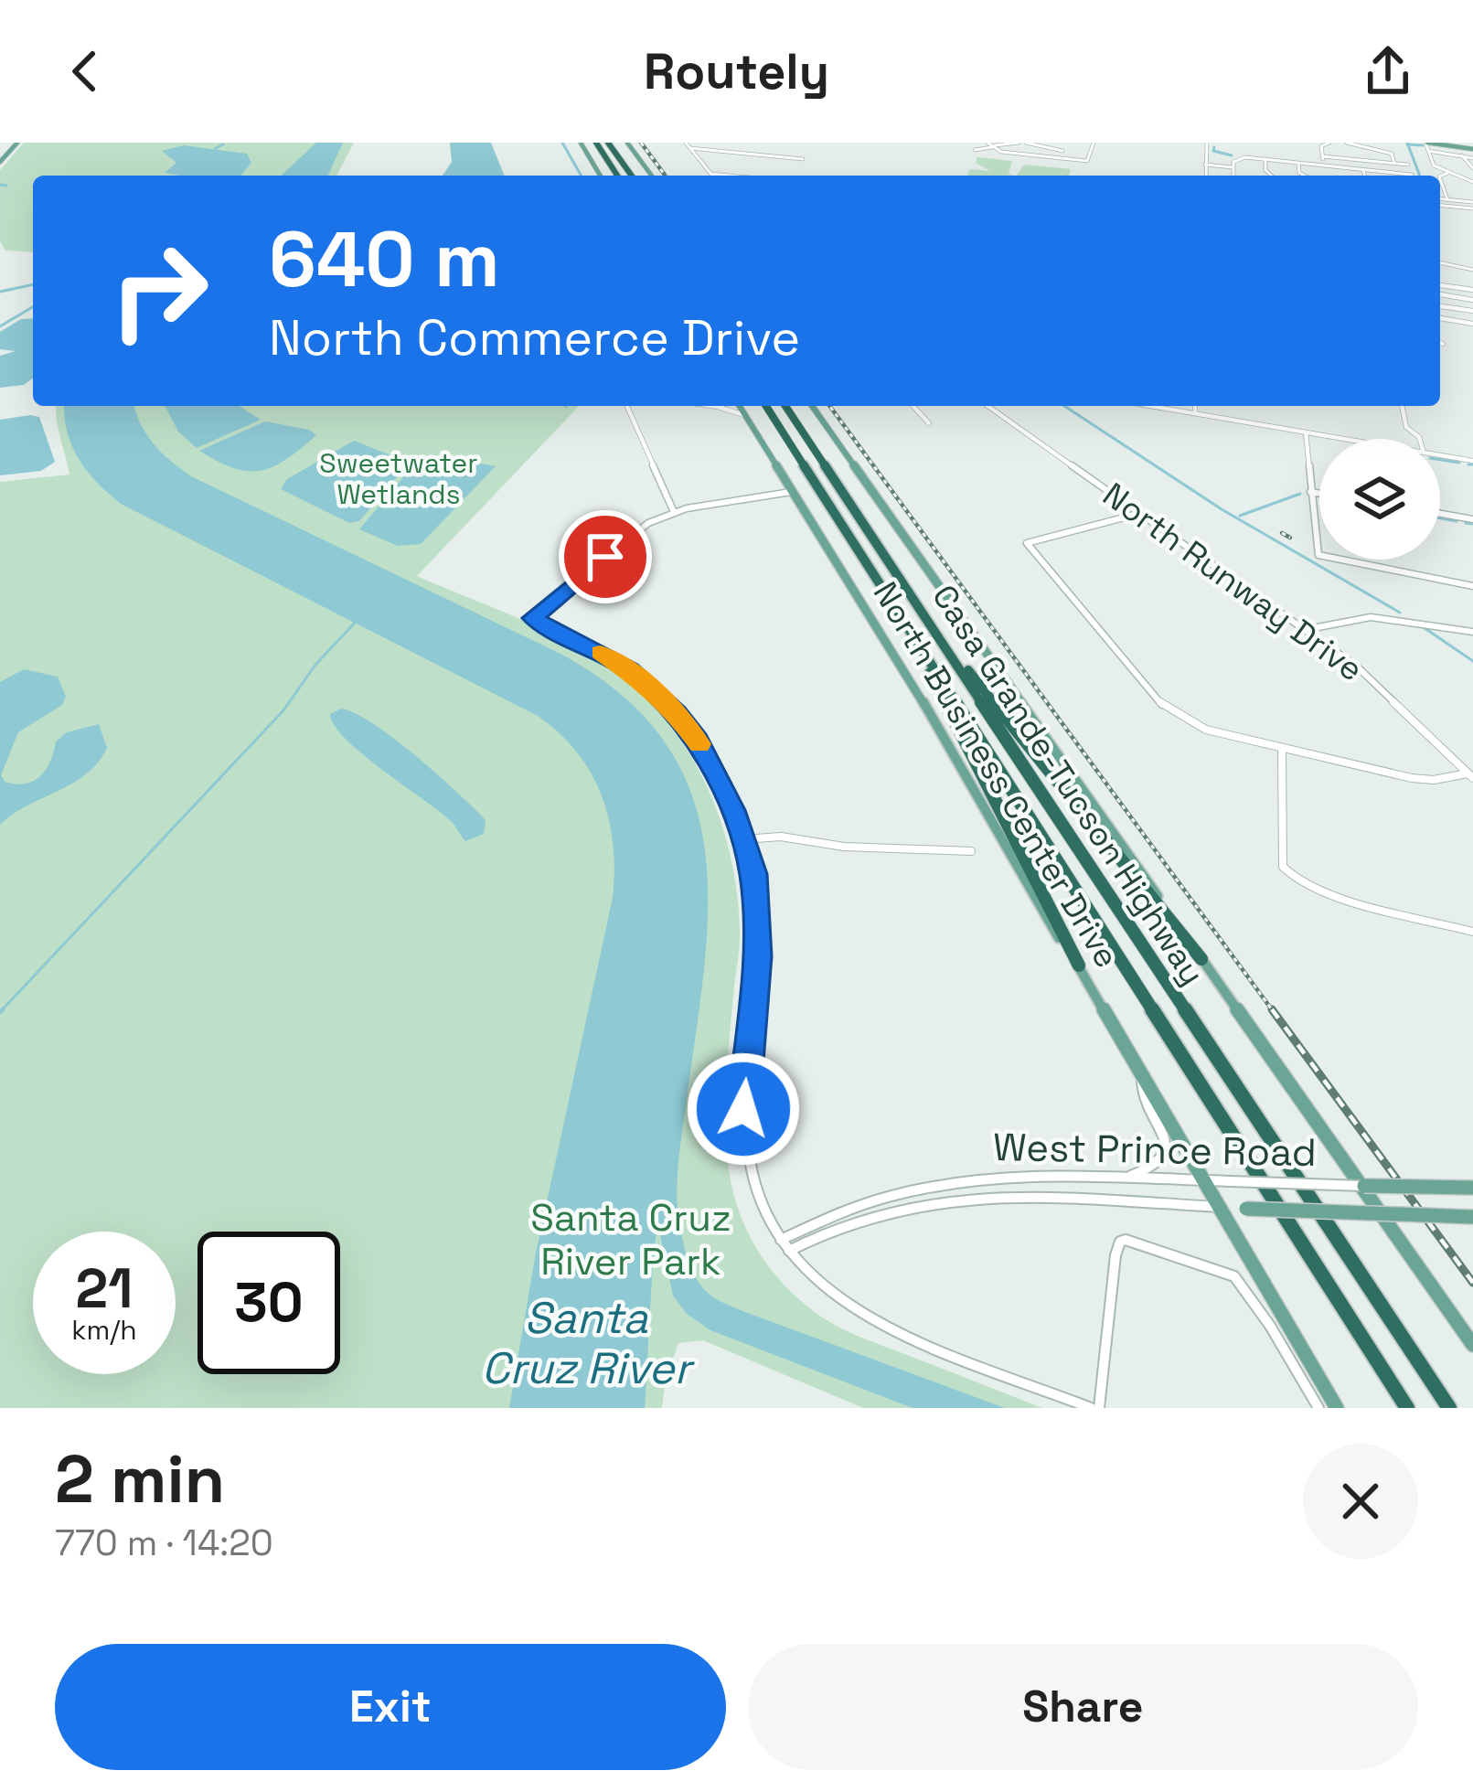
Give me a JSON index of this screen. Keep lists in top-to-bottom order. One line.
{"streets":{"highway":["Casa Grande-Tucson Highway"],"main road":["North Business Center Drive","West Prince Road"],"street":["North Runway Drive"]},"crossings":[["North Business Center Drive","West Prince Road"]],"water":["Santa Cruz River"],"parks":["Sweetwater Wetlands","Santa Cruz River Park"],"page":{"header":"Routely","turn":["640 m","North Commerce Drive"],"speed":"21 km/h","limit":"30","heading":["2 min","770 m · 14:20"],"buttons":["Exit","Share"]}}
